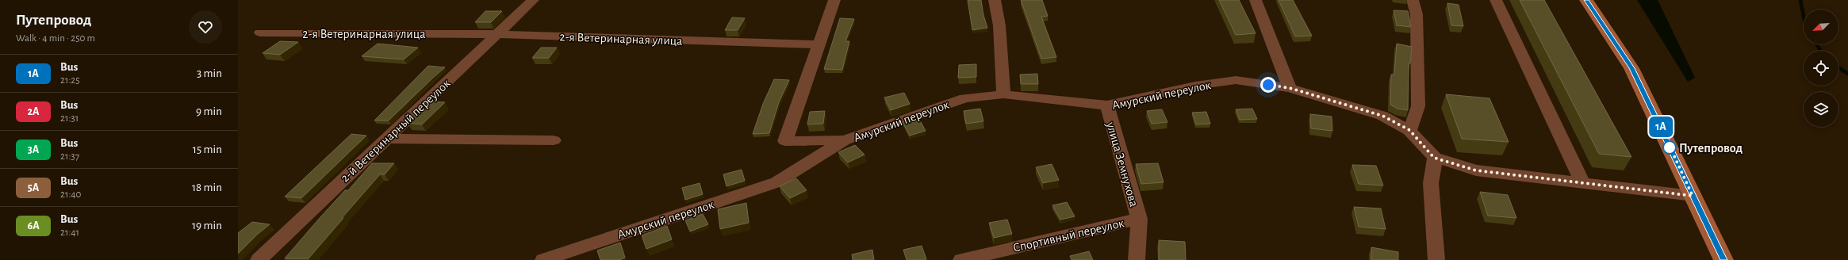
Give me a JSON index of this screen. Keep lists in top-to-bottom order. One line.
{"streets":{"street":["2-я Ветеринарная улица","Амурский переулок","2-й Ветеринарный переулок","улица Земнухова","Спортивный переулок"]},"crossings":[["2-я Ветеринарная улица","2-й Ветеринарный переулок"],["Амурский переулок","улица Земнухова"],["улица Земнухова","Спортивный переулок"]],"places":["Путепровод"],"lines":["bus line 1А"],"north":"bottom left","page":{"heading":["Путепровод","Walk · 4 min · 250 m"],"on_map":"1А","list":[{"mark":"1А","name":"Bus","note":"21:25","value":"3 min"},{"mark":"2А","name":"Bus","note":"21:31","value":"9 min"},{"mark":"3А","name":"Bus","note":"21:37","value":"15 min"},{"mark":"5А","name":"Bus","note":"21:40","value":"18 min"},{"mark":"6А","name":"Bus","note":"21:41","value":"19 min"}]}}
